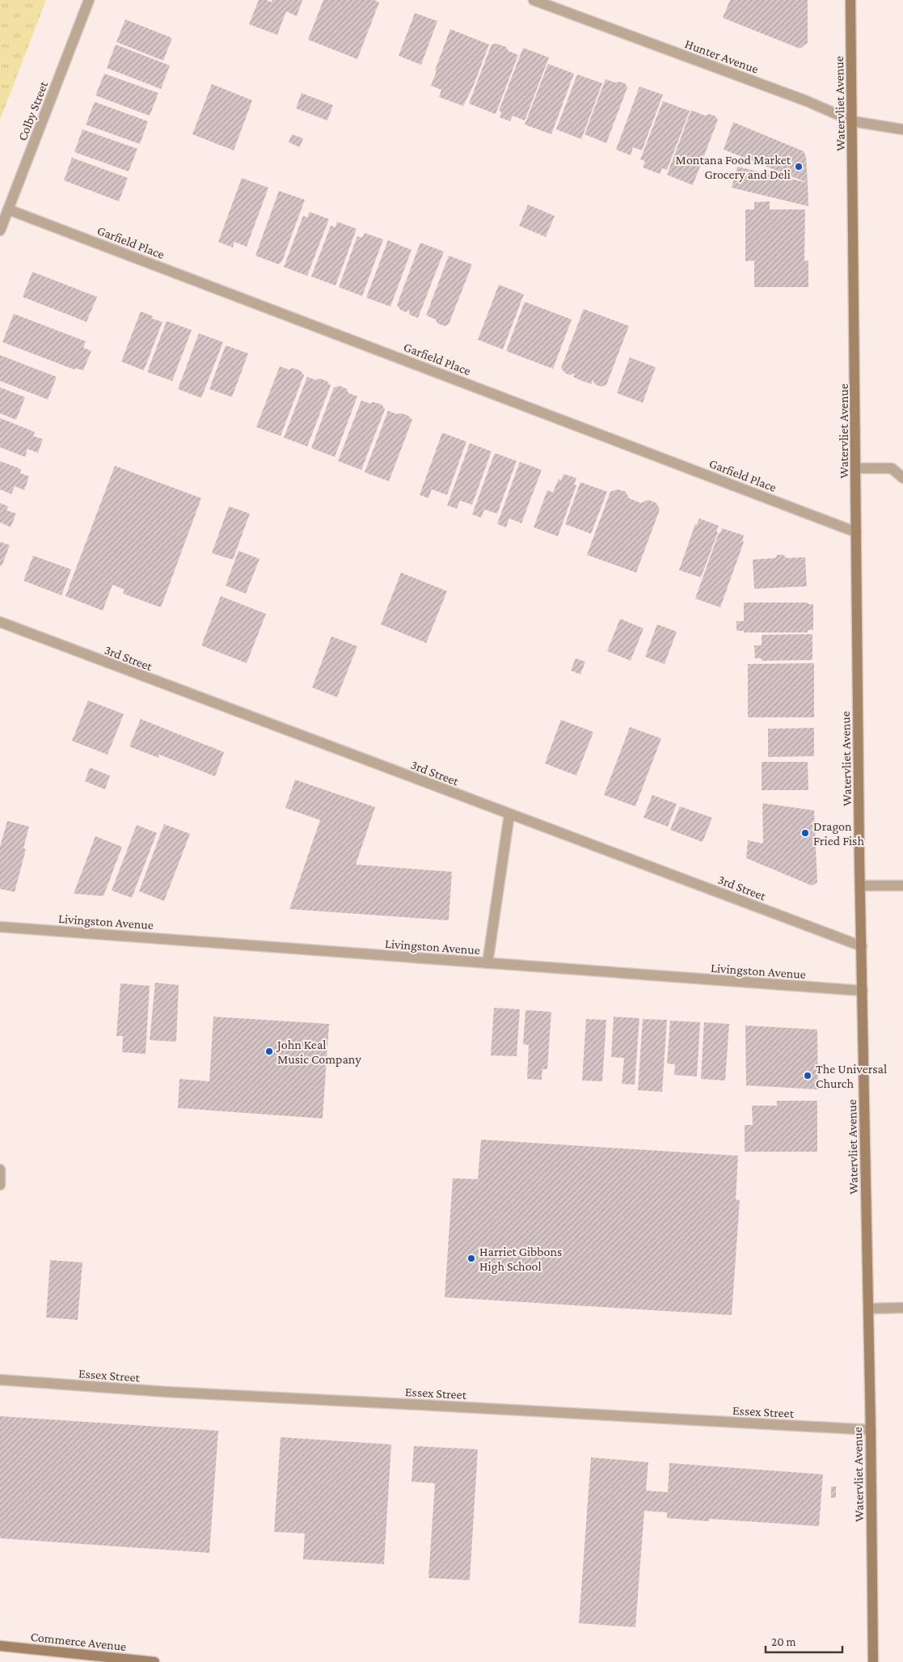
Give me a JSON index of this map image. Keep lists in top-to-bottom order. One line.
{"streets":{"street":["Hunter Avenue","Watervliet Avenue","Colby Street","Garfield Place","3rd Street","Livingston Avenue","Essex Street","Commerce Avenue"]},"crossings":[["Hunter Avenue","Watervliet Avenue"],["Watervliet Avenue","Garfield Place"],["Watervliet Avenue","3rd Street"],["Watervliet Avenue","Livingston Avenue"],["Watervliet Avenue","Essex Street"],["Colby Street","Garfield Place"]],"places":["Montana Food Market Grocery and Deli","Dragon Fried Fish","John Keal Music Company","The Universal Church","Harriet Gibbons High School"],"scale_bar":"20 m"}
